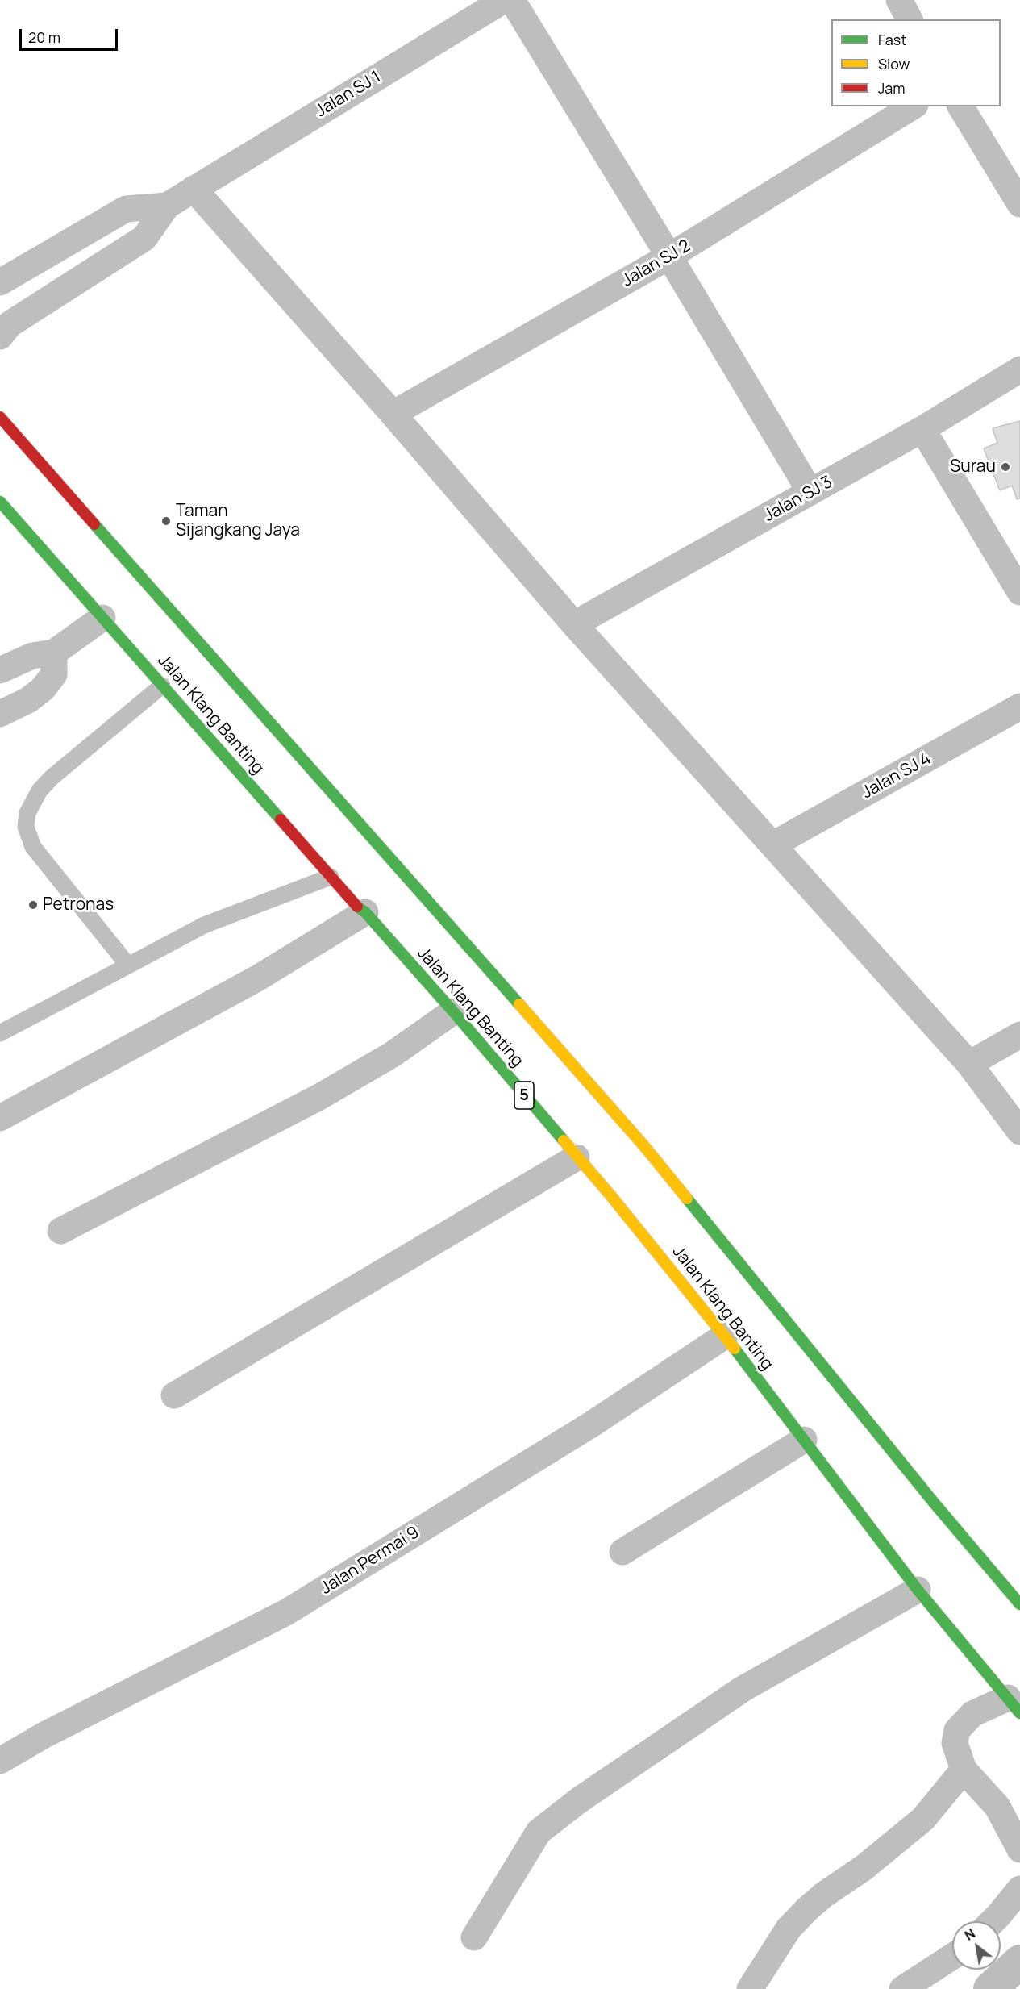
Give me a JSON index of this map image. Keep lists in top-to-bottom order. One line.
{"streets":{"highway":["Jalan Klang Banting","5"],"street":["Jalan SJ 1","Jalan SJ 2","Jalan SJ 3","Jalan SJ 4","Jalan Permai 9"]},"crossings":[["Jalan Klang Banting","Jalan Permai 9"]],"places":["Surau","Taman Sijangkang Jaya","Petronas"],"legend":["Fast","Slow","Jam"],"scale_bar":"20 m","north":"top left"}
